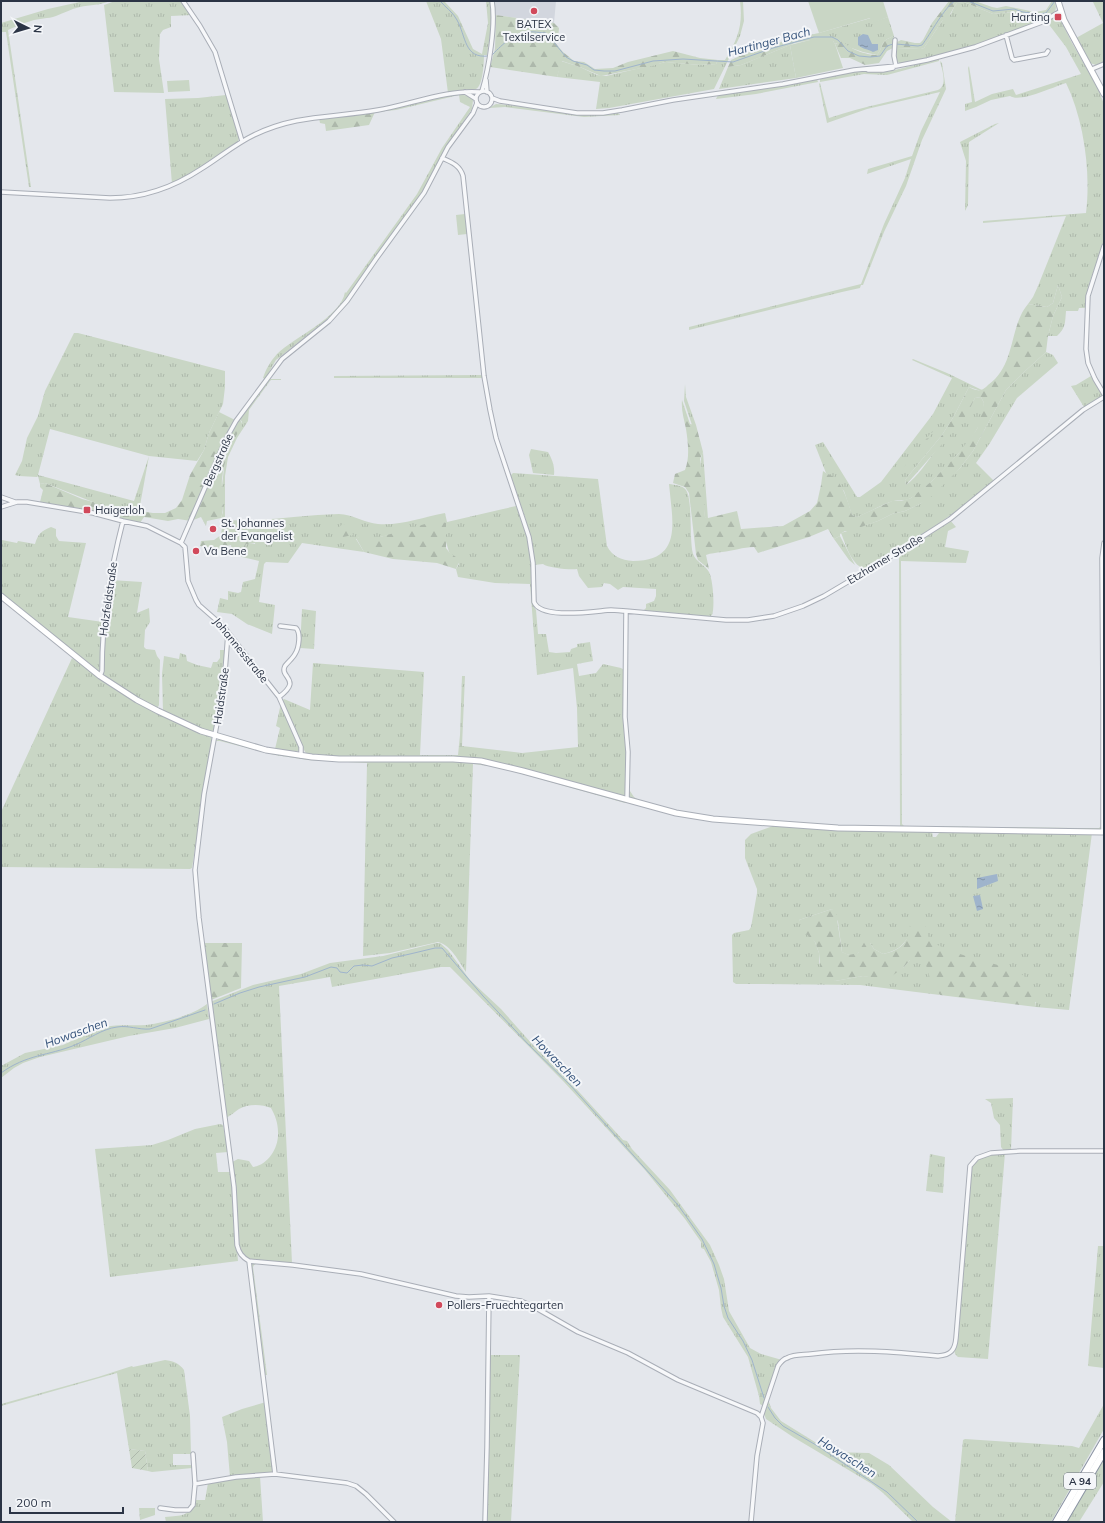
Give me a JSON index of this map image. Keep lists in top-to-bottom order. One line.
{"streets":{"highway":["A 94"],"street":["Bergstraße","Etzhamer Straße","Holzfeldstraße","Johannesstraße","Haidstraße"]},"crossings":[["Bergstraße","Etzhamer Straße"],["Bergstraße","Johannesstraße"],["Johannesstraße","Haidstraße"]],"water":["Hartinger Bach","Howaschen"],"places":{"other":["BATEX Textilservice","St. Johannes der Evangelist","Va Bene","Pollers-Fruechtegarten"],"transit":["Harting","Haigerloh"]},"scale_bar":"200 m","north":"right"}
